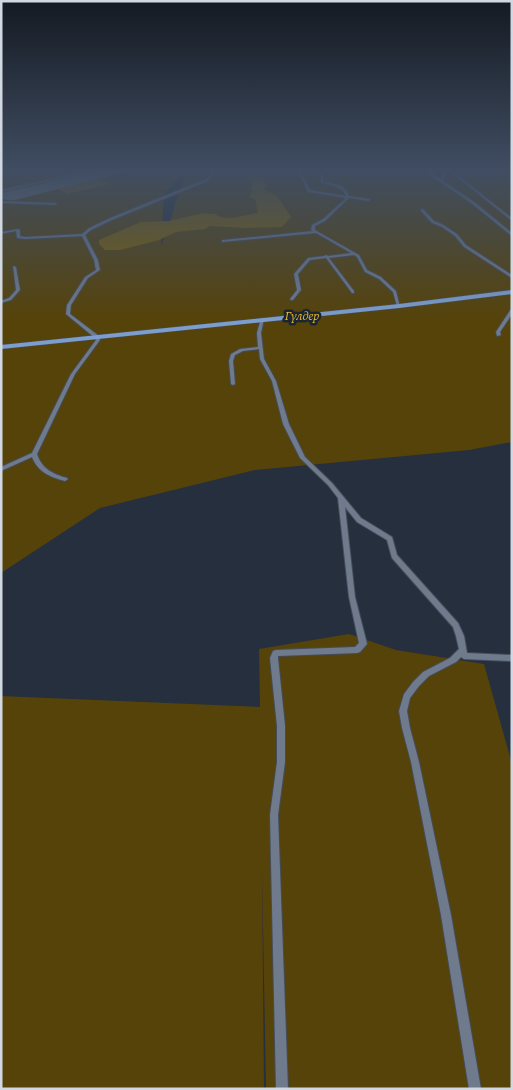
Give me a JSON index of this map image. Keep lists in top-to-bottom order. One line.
{"parks":["Гүлдер"]}
